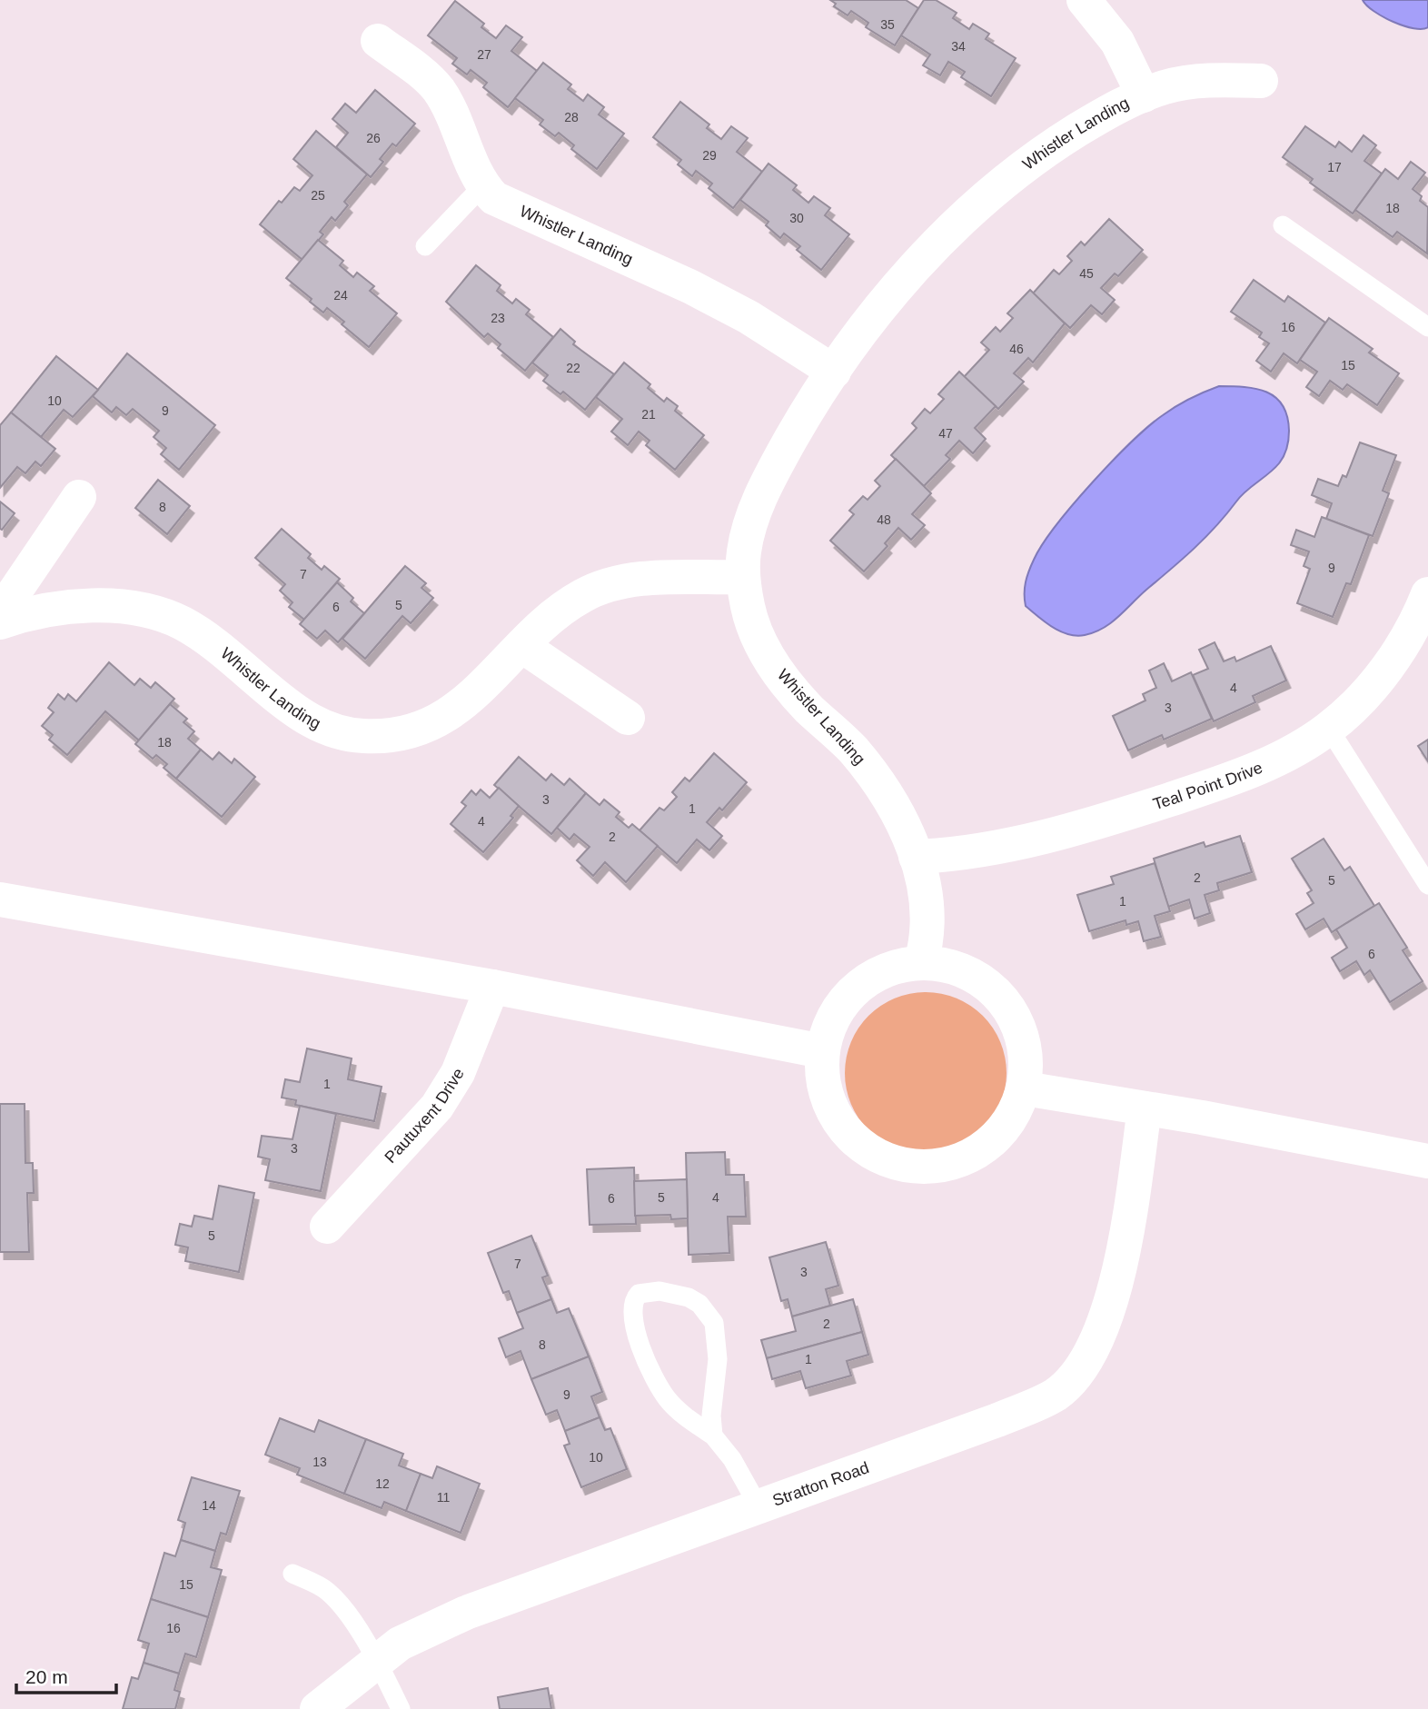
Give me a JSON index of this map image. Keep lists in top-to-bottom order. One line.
{"streets":{"street":["Whistler Landing","Teal Point Drive","Pautuxent Drive","Stratton Road"]},"crossings":[["Whistler Landing","Teal Point Drive"]],"house_numbers":["35","34","27","28","26","29","17","25","18","30","45","24","23","16","46","15","22","10","9","21","47","8","48","9","7","5","6","4","3","18","3","1","4","2","2","5","1","6","1","3","5","4","6","5","7","3","2","8","1","9","10","13","12","11","14","15","16"],"scale_bar":"20 m"}
